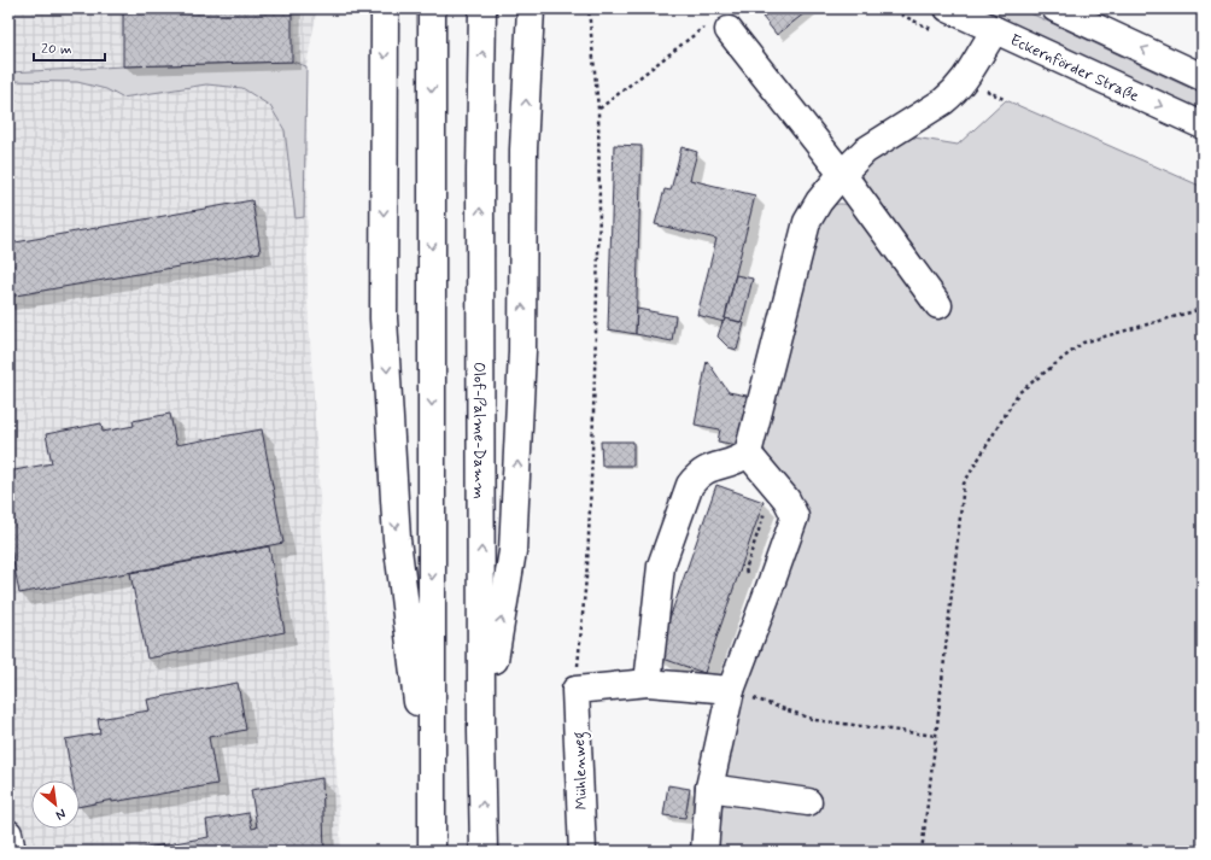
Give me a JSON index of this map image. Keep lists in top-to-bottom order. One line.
{"streets":{"main road":["Eckernförder Straße","Olof-Palme-Damm","Mühlenweg"]},"scale_bar":"20 m","north":"bottom right"}
